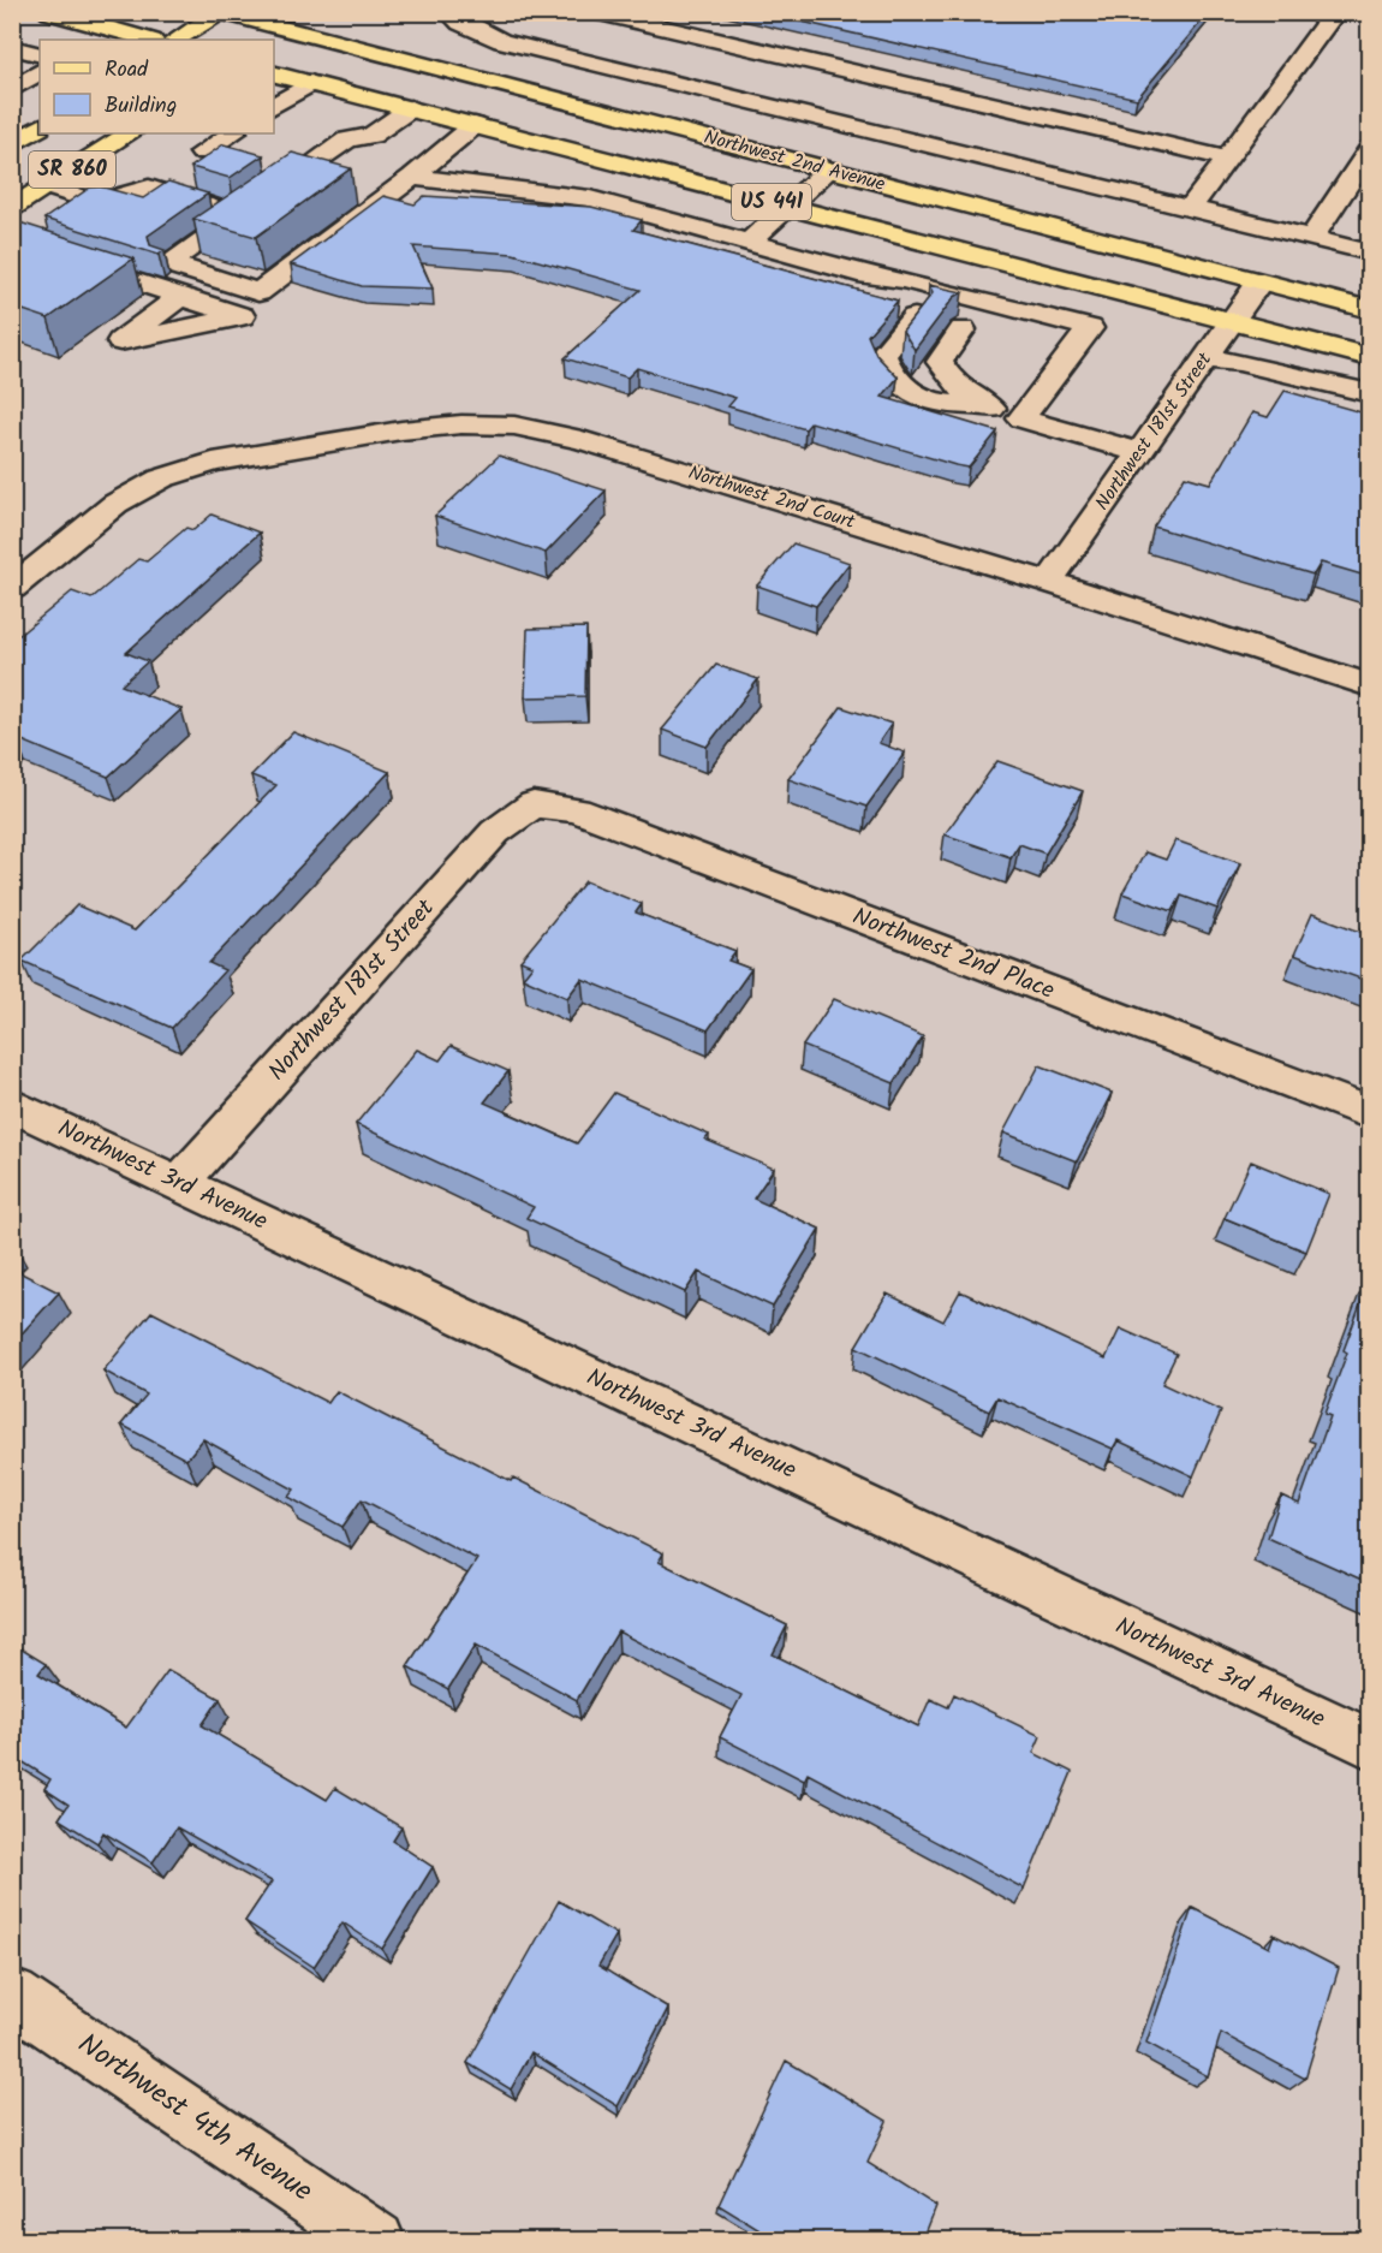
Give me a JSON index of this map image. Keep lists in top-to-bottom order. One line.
{"streets":{"main road":["Northwest 2nd Avenue","SR 860","US 441"],"street":["Northwest 181st Street","Northwest 2nd Court","Northwest 2nd Place","Northwest 3rd Avenue","Northwest 4th Avenue"]},"crossings":[["Northwest 2nd Avenue","Northwest 181st Street"],["Northwest 181st Street","Northwest 2nd Court"],["Northwest 181st Street","Northwest 2nd Place"],["Northwest 181st Street","Northwest 3rd Avenue"]],"legend":["Road","Building"]}
